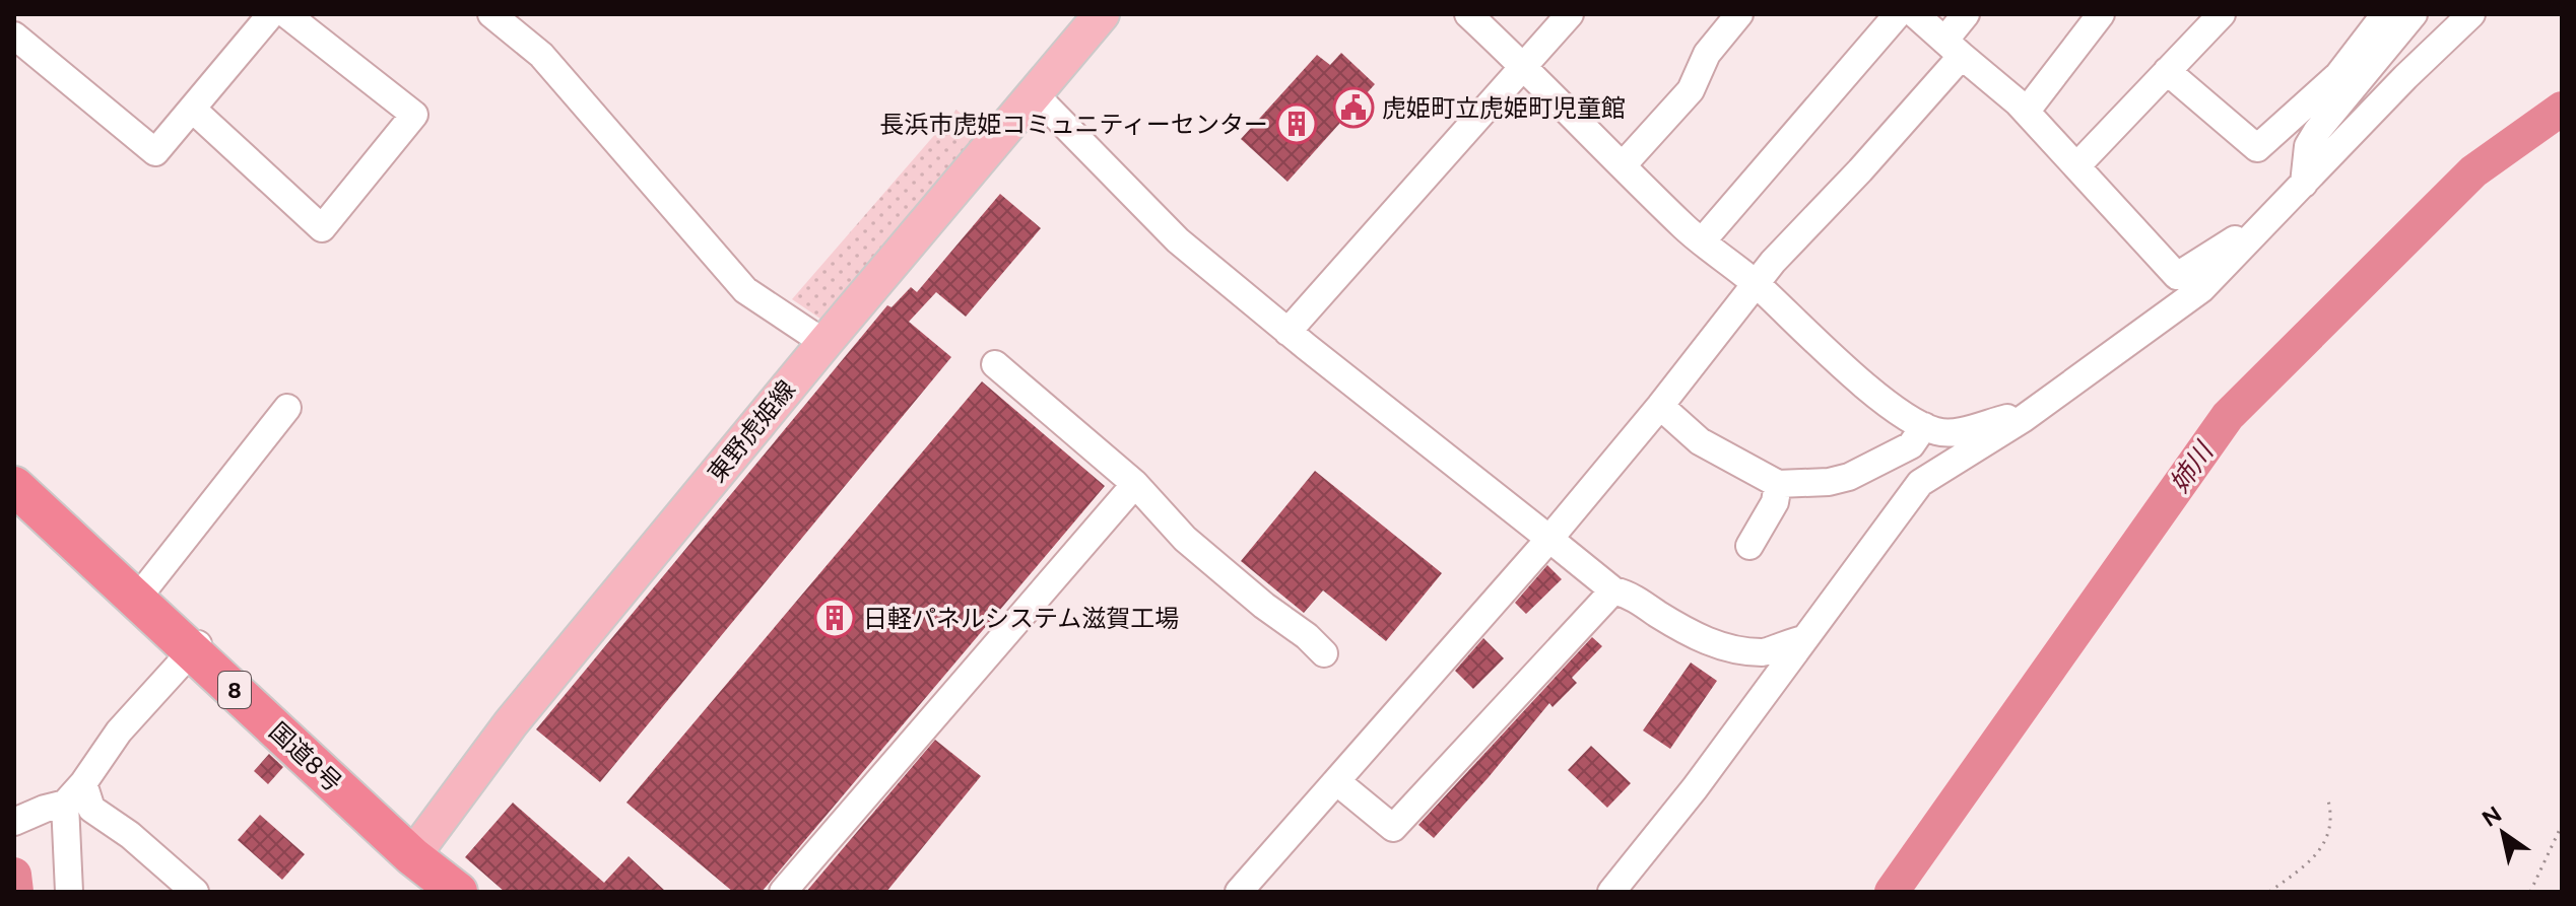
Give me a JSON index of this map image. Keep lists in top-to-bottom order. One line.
{"streets":{"highway":["8","国道8号"],"main road":["東野虎姫線"]},"crossings":[["東野虎姫線","国道8号"]],"water":["姉川"],"places":{"public building":["虎姫町立虎姫町児童館"],"building":["長浜市虎姫コミュニティーセンター","日軽パネルシステム滋賀工場"]},"north":"top left"}
